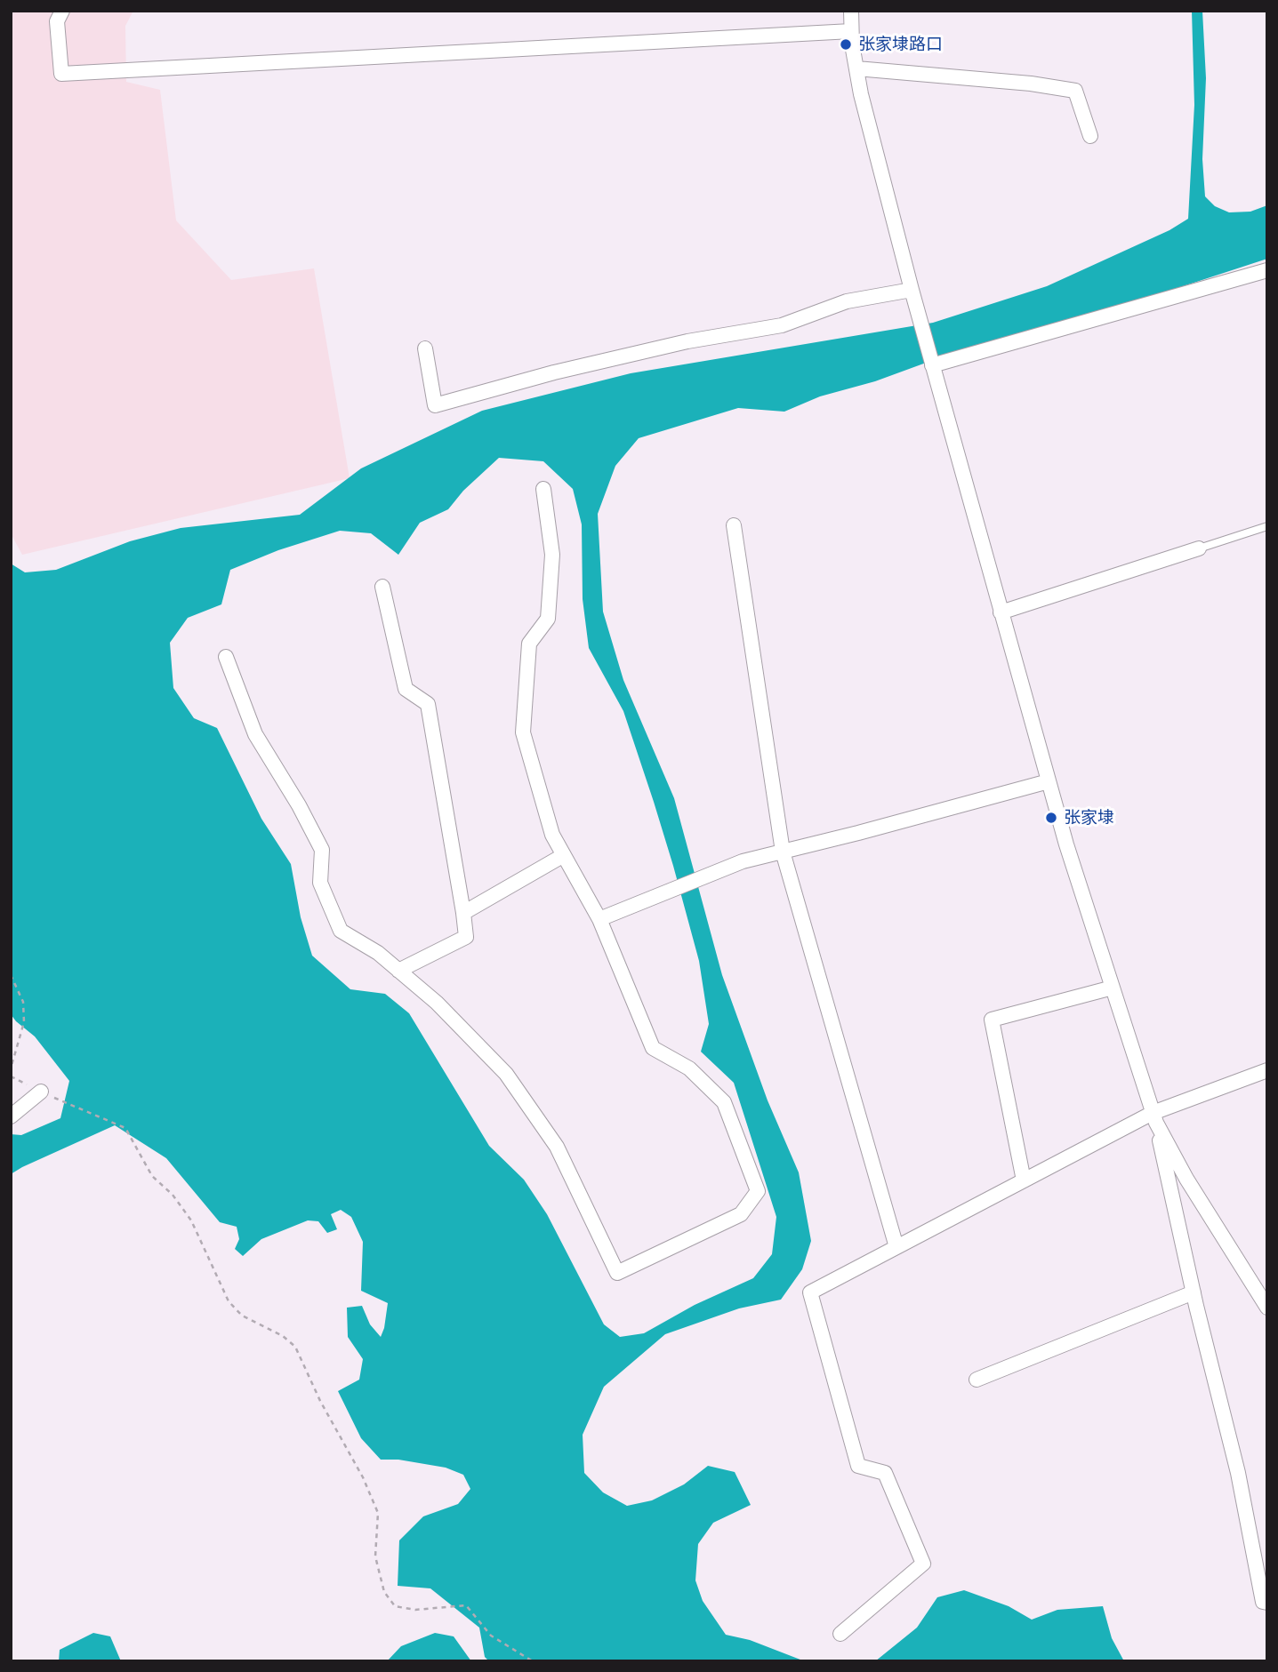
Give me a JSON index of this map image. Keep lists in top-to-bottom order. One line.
{"places":["张家埭路口","张家埭"]}
